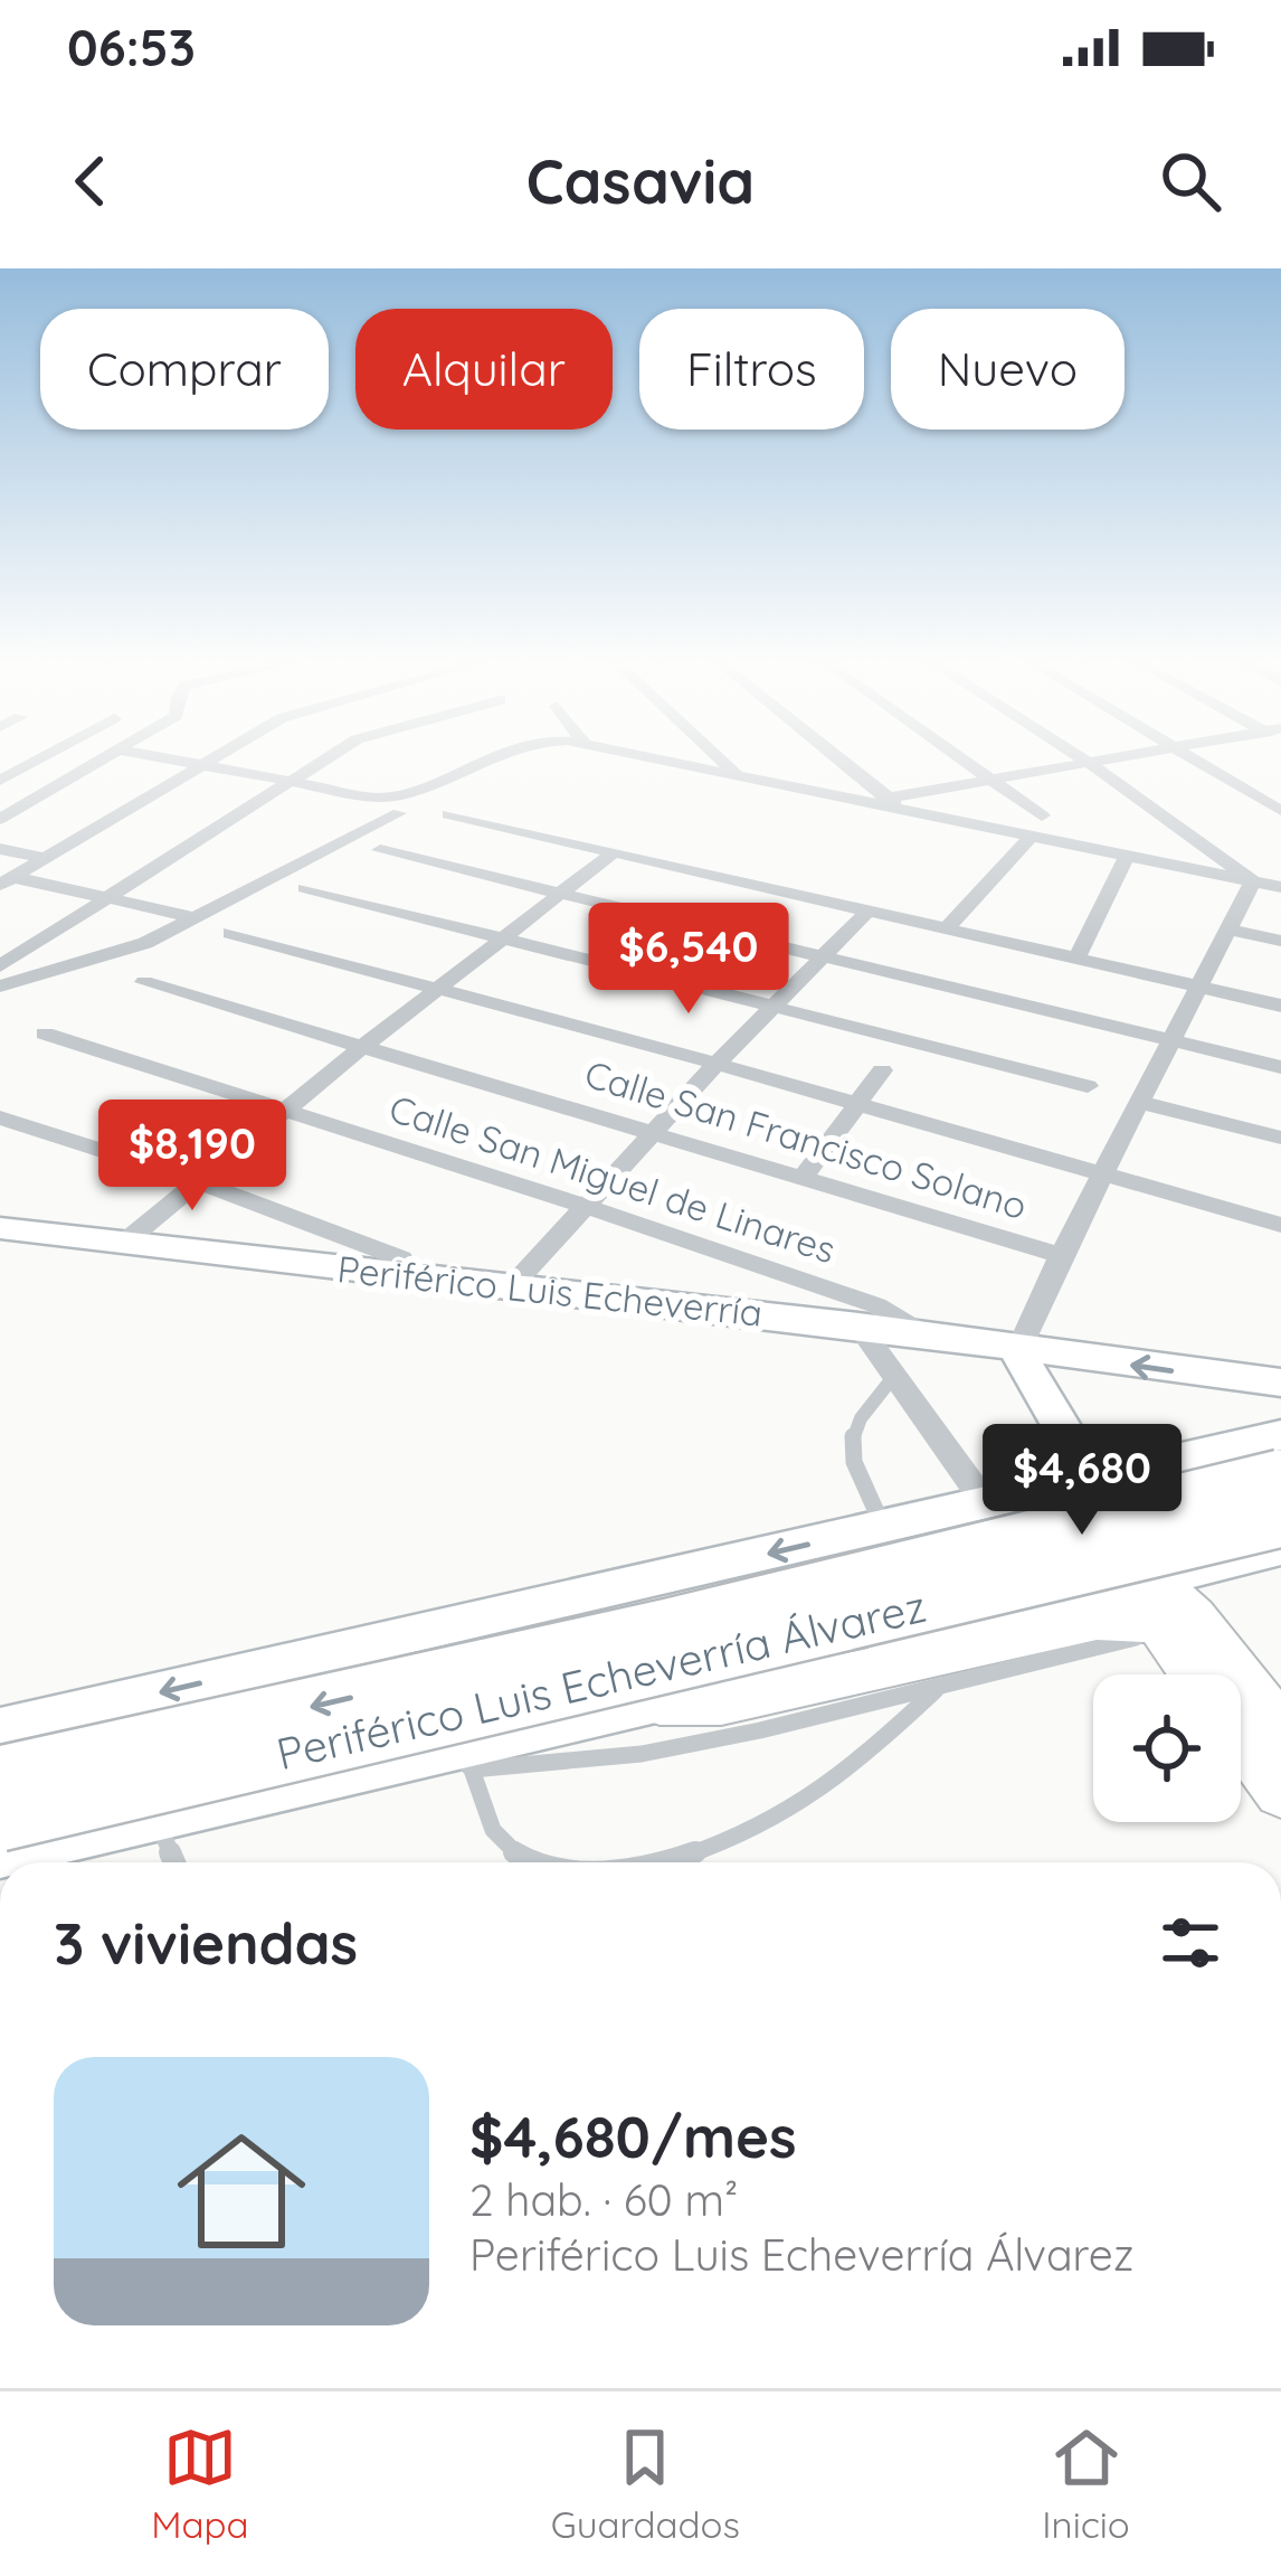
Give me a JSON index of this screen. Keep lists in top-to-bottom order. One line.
{"streets":{"highway":["Periférico Luis Echeverría Álvarez"],"main road":["Periférico Luis Echeverría"],"street":["Calle San Francisco Solano","Calle San Miguel de Linares"]},"crossings":[["Calle San Miguel de Linares","Periférico Luis Echeverría"]],"page":{"status":"06:53","header":"Casavia","chip":["Comprar","Alquilar","Filtros","Nuevo"],"price":["$6,540","$8,190","$4,680"],"heading":"3 viviendas","list":[{"name":"$4,680/mes","note":"2 hab. · 60 m² · Periférico Luis Echeverría Álvarez"}],"tabs":["Mapa","Guardados","Inicio"]}}
